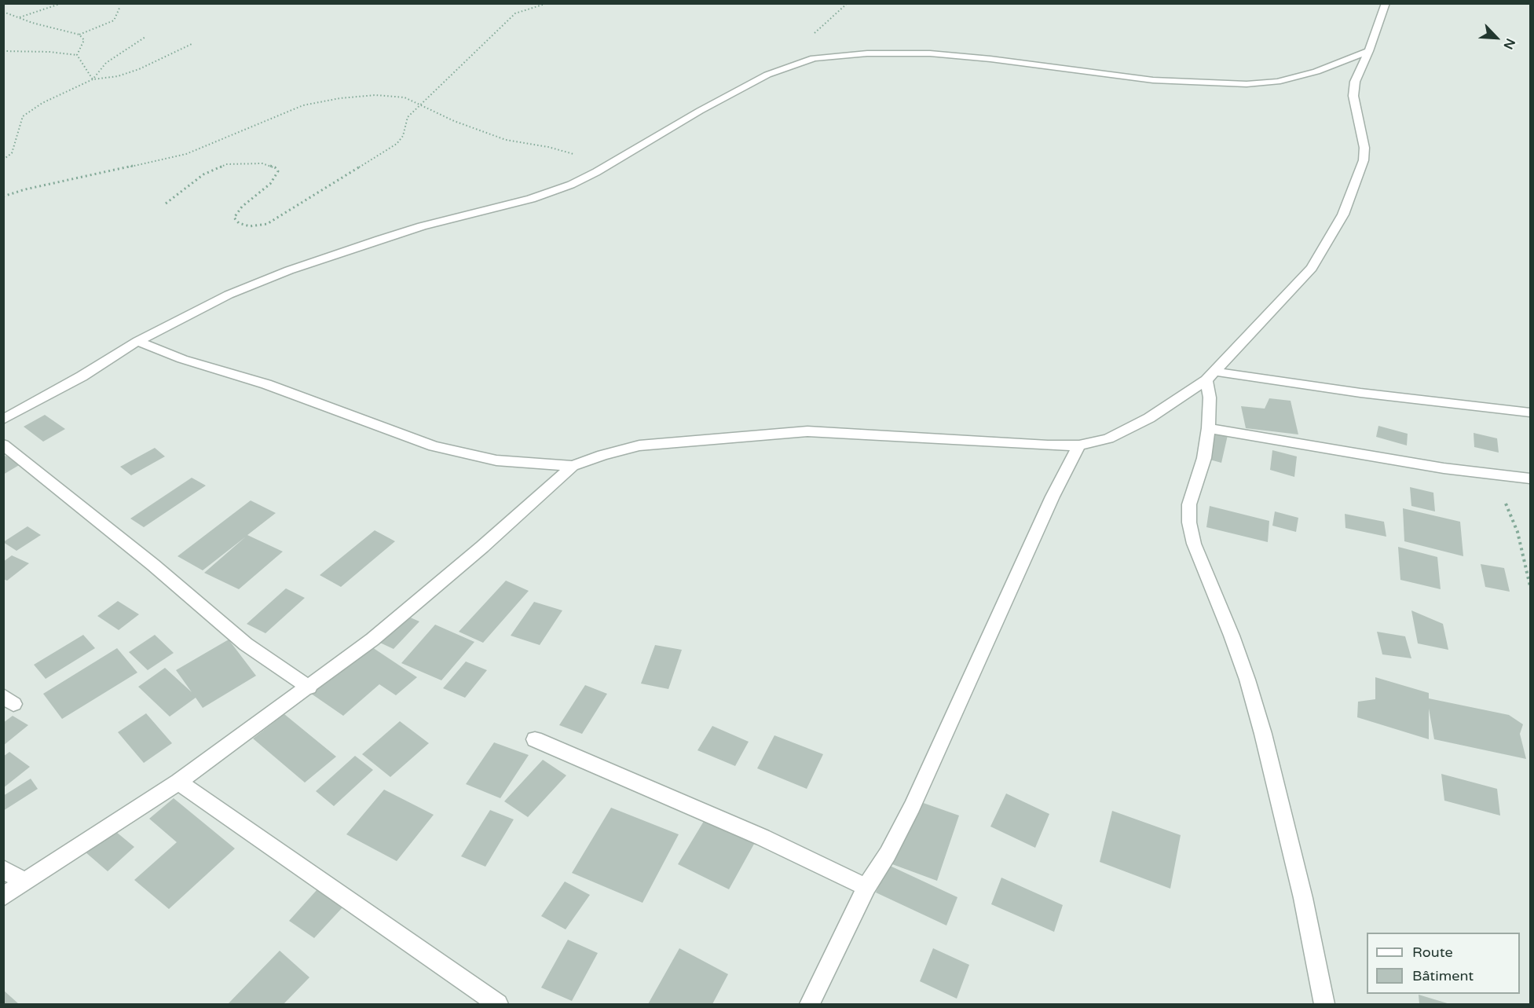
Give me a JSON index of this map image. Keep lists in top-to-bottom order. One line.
{"legend":["Route","Bâtiment"],"north":"bottom right"}
